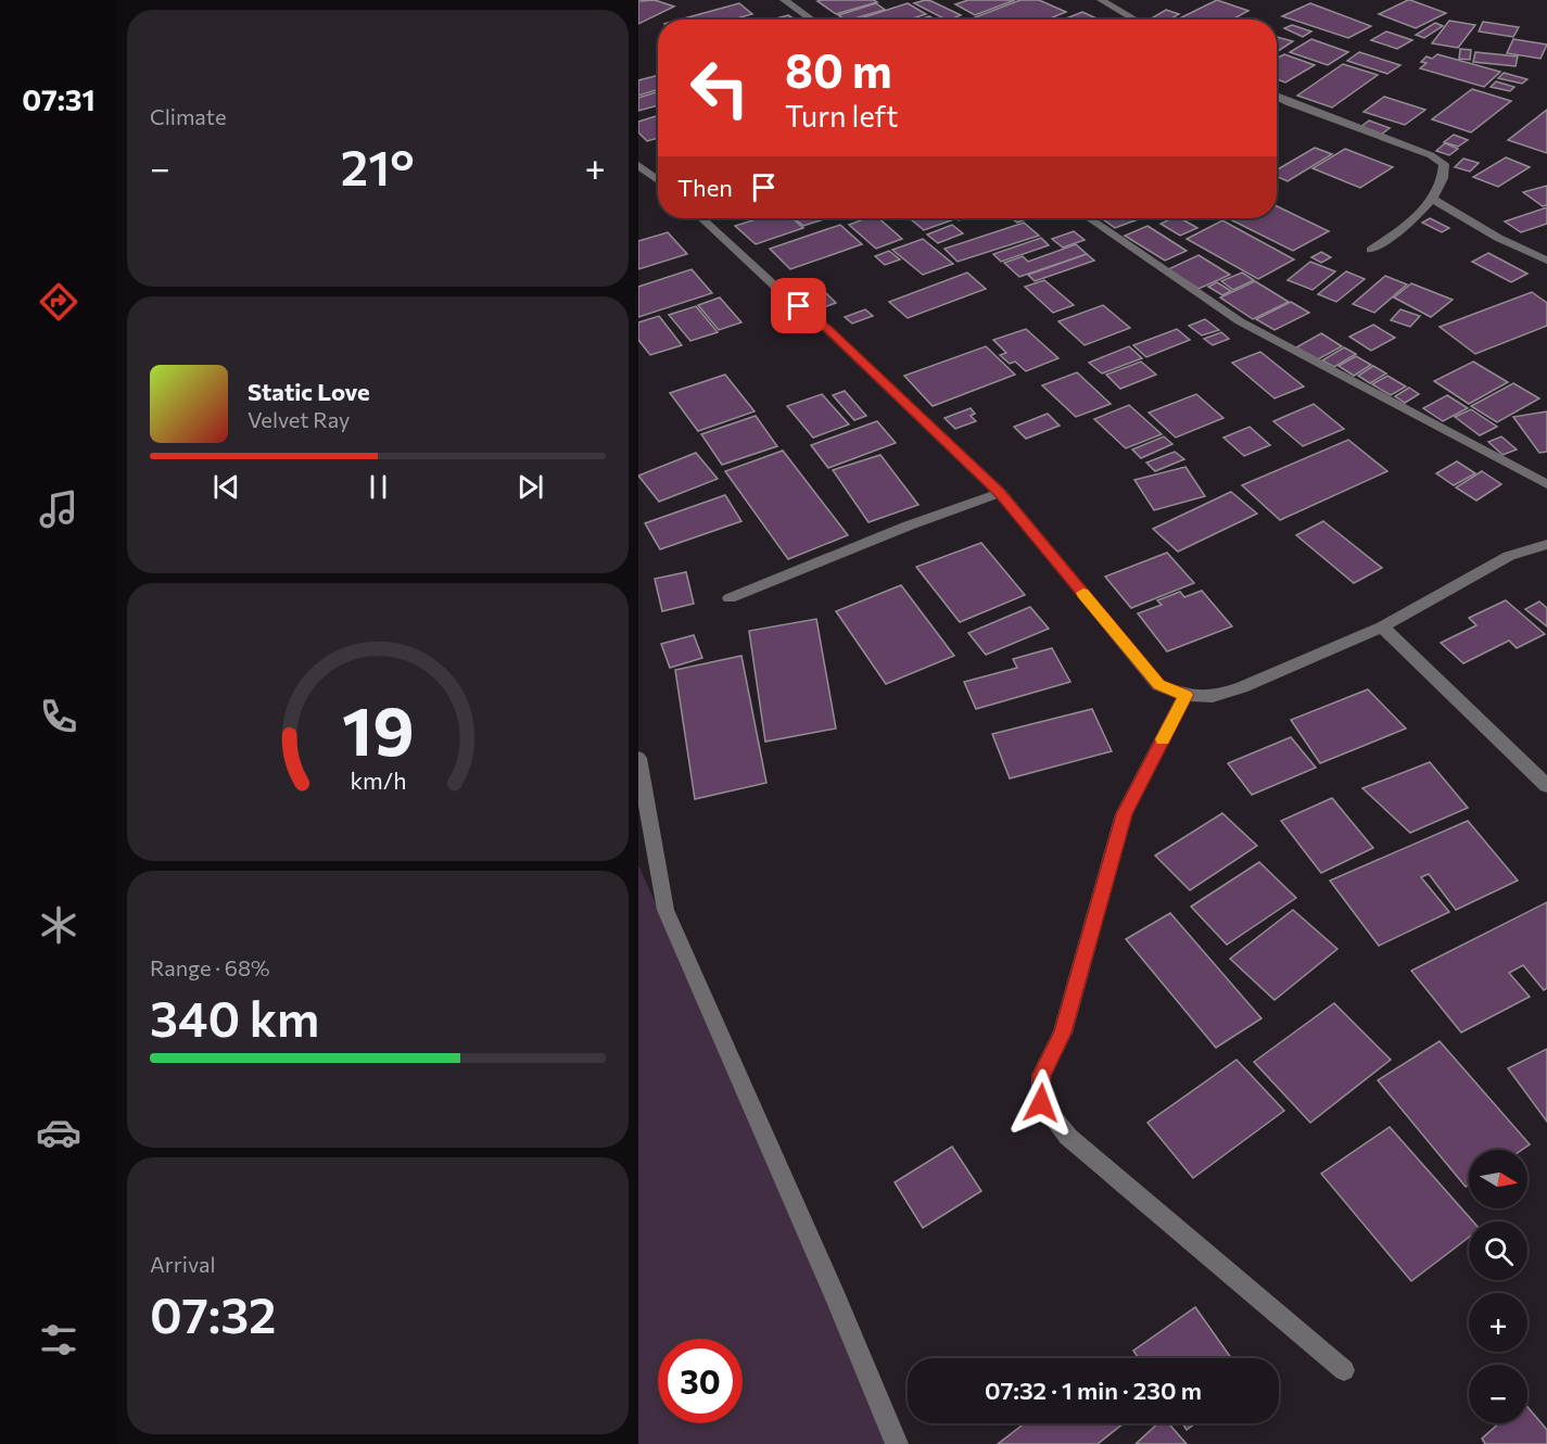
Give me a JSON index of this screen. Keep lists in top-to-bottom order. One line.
{"north":"right","page":{"tabs":"07:31","tile":["Climate",["Range · 68%","340 km"],["Arrival","07:32"]],"turn":["80 m","Turn left"],"heat":["−","21°","+"],"then":"Then","song":["Static Love","Velvet Ray"],"map_buttons":["+","−"],"limit":"30","trip":"07:32 · 1 min · 230 m","gauge":["19","km/h"]}}
